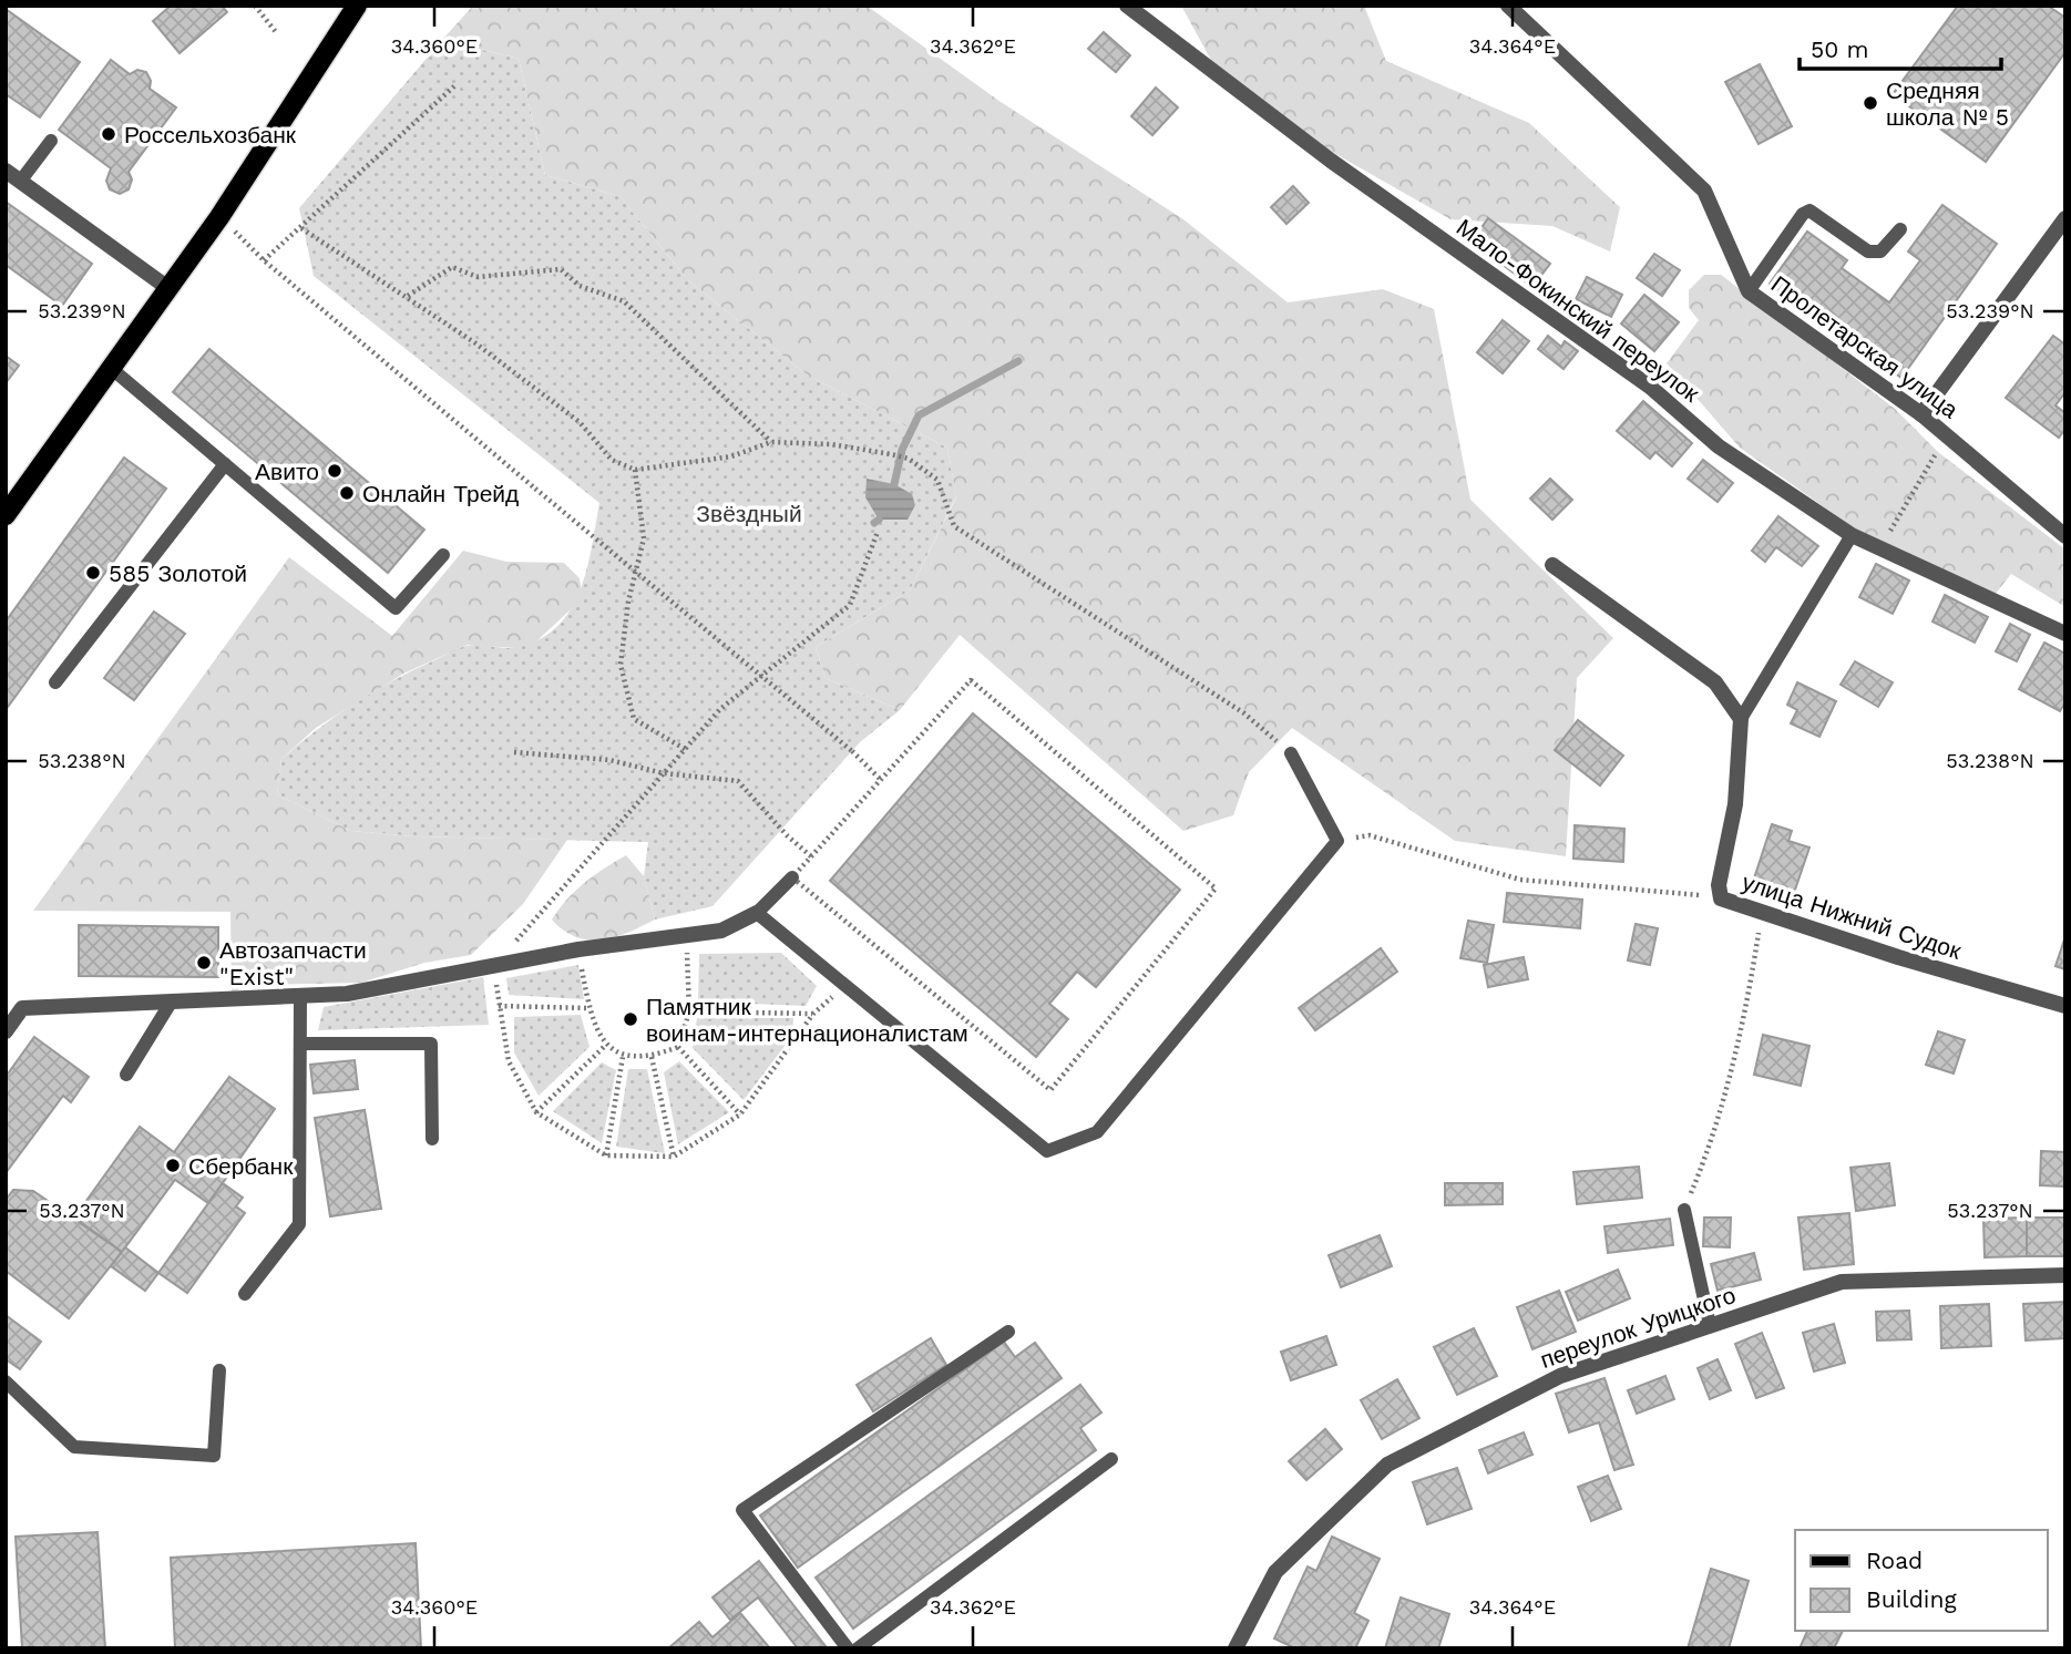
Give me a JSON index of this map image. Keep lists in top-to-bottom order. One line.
{"streets":{"street":["Мало-Фокинский переулок","Пролетарская улица","улица Нижний Судок","переулок Урицкого"]},"parks":["Звёздный"],"places":["Средняя школа № 5","Россельхозбанк","Авито","Онлайн Трейд","585 Золотой","Автозапчасти \"Exist\"","Памятник воинам-интернационалистам","Сбербанк"],"legend":["Road","Building"],"scale_bar":"50 m","coordinates":["34.360°E","34.362°E","34.364°E","53.239°N","53.238°N","53.237°N"]}
